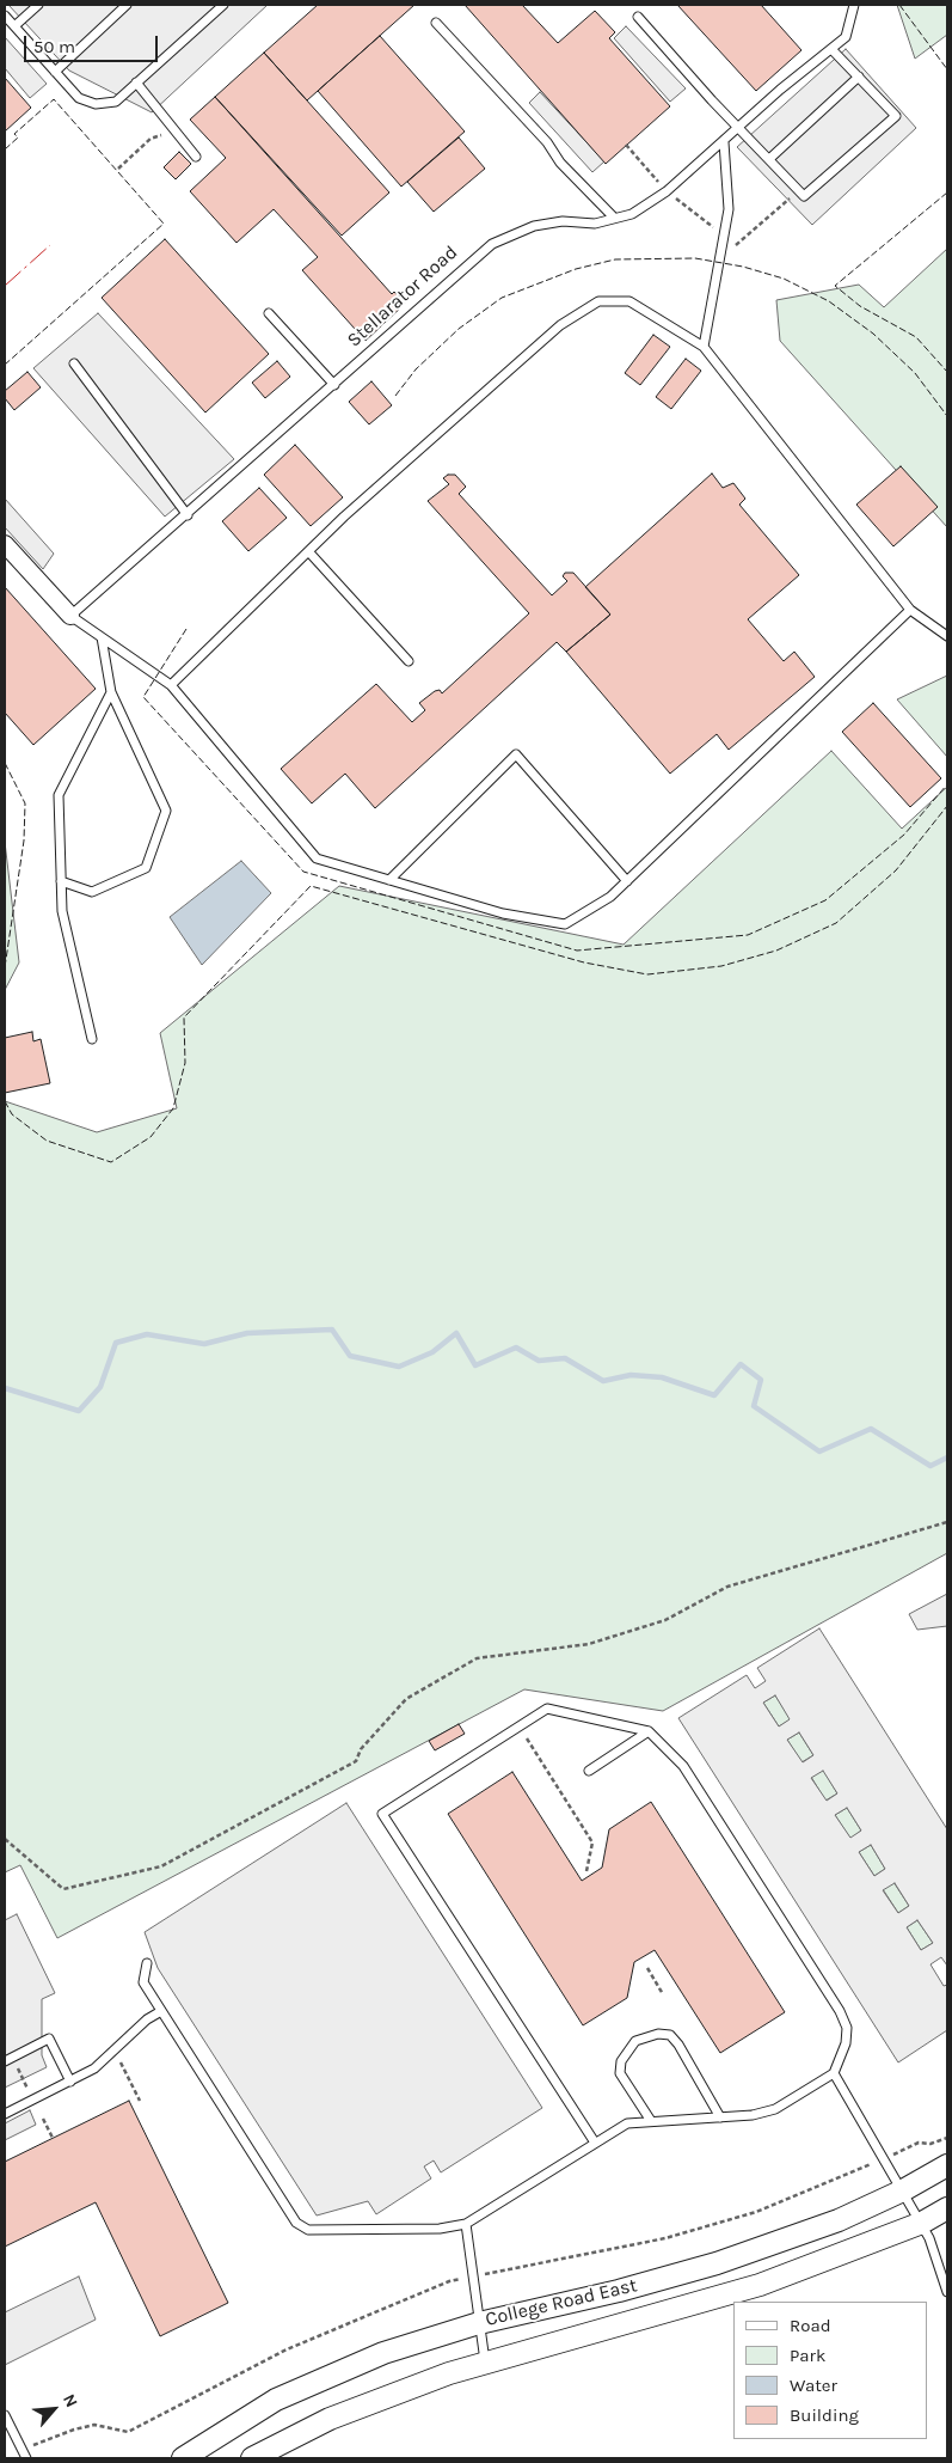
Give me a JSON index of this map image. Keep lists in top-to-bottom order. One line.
{"streets":{"street":["College Road East"],"lane":["Stellarator Road"]},"legend":["Road","Park","Water","Building"],"scale_bar":"50 m","north":"top right"}
